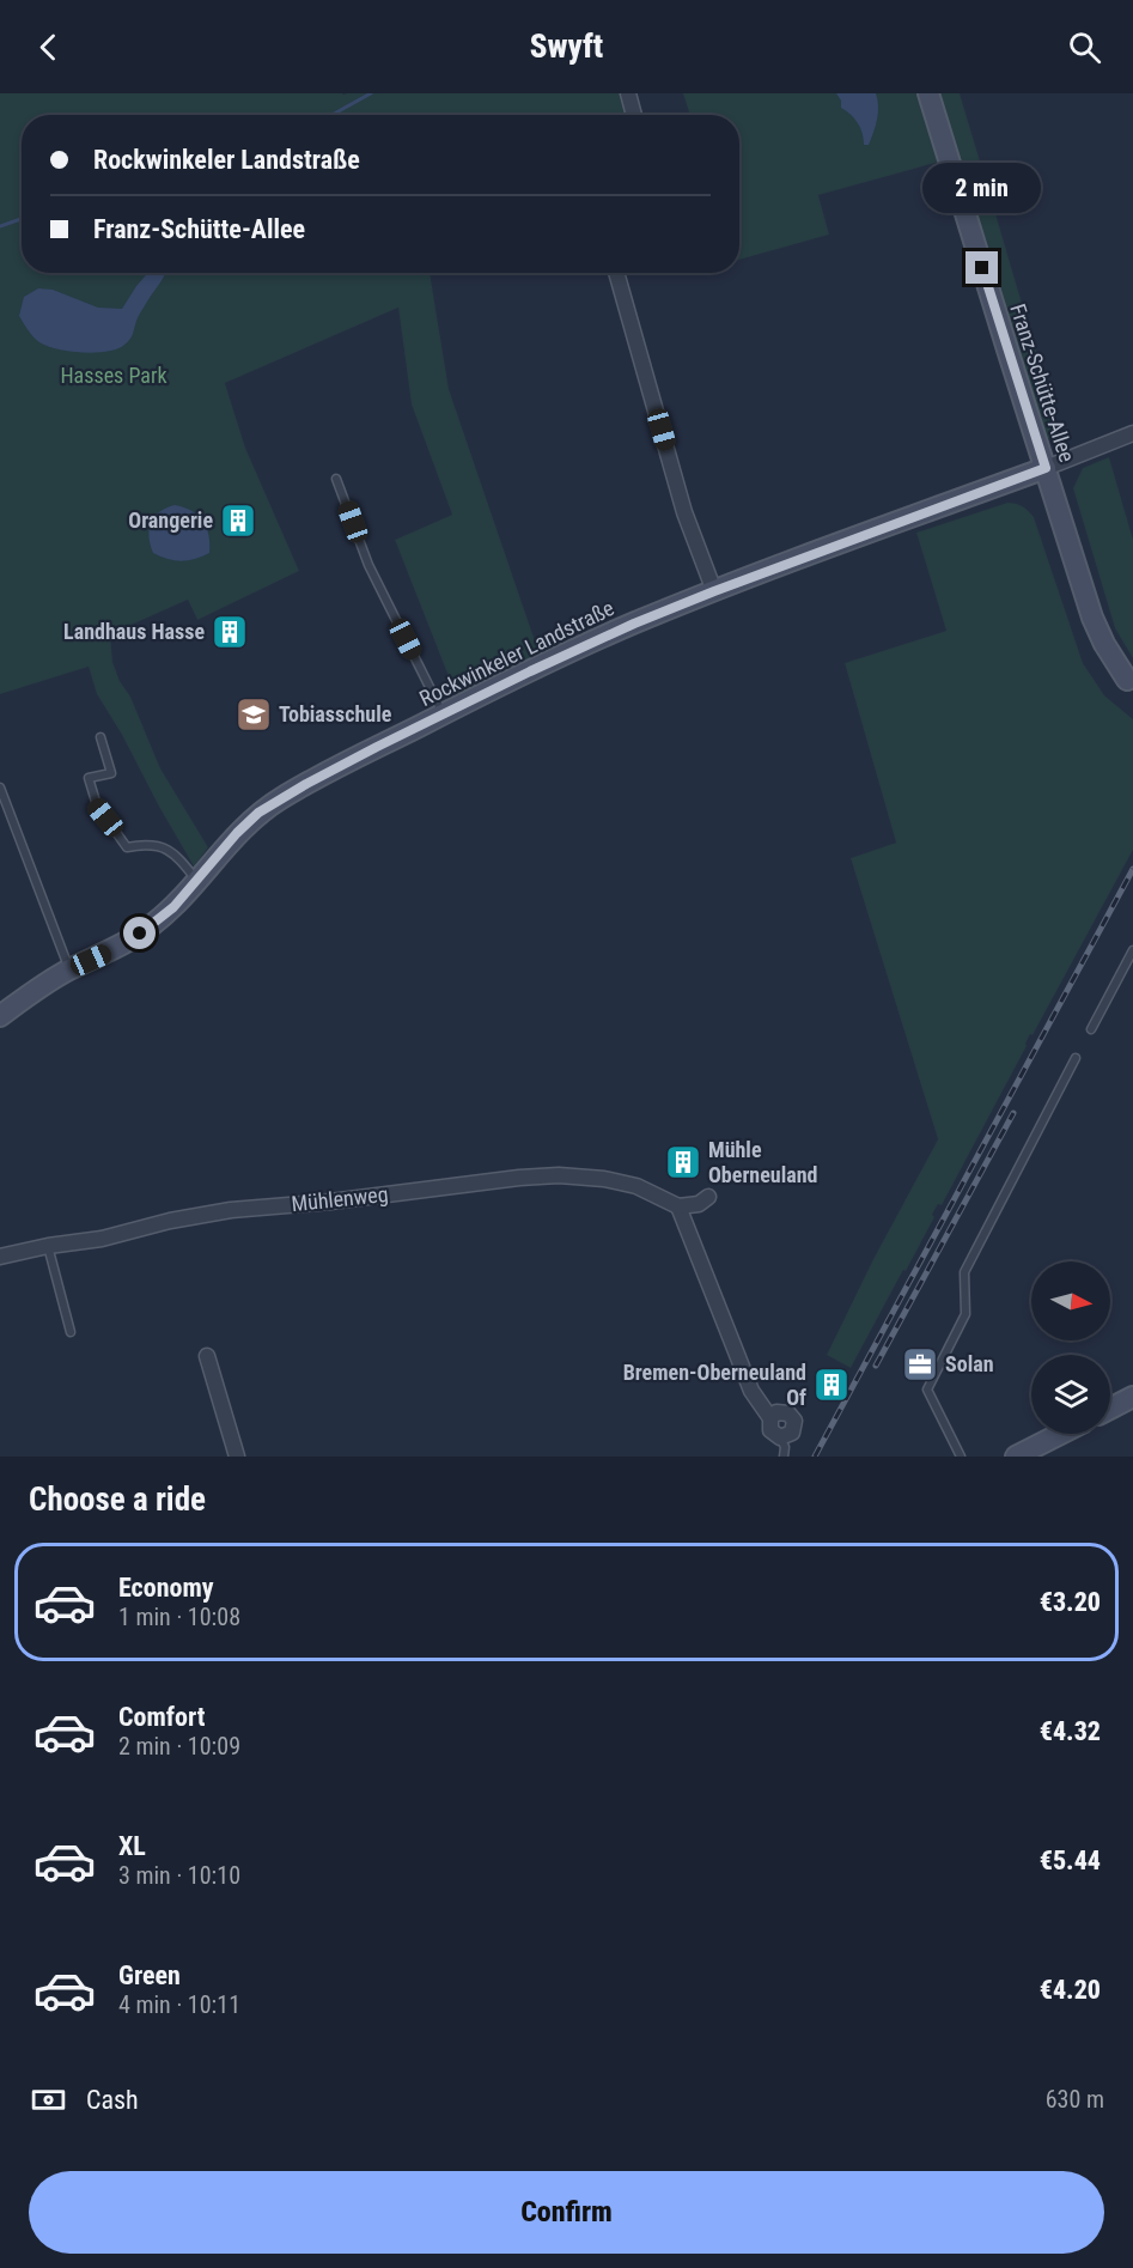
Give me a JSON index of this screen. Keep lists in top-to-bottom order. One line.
{"streets":{"main road":["Franz-Schütte-Allee","Rockwinkeler Landstraße"],"street":["Mühlenweg"]},"crossings":[["Franz-Schütte-Allee","Rockwinkeler Landstraße"]],"parks":["Hasses Park"],"places":{"building":["Orangerie","Landhaus Hasse","Mühle Oberneuland","Bremen-Oberneuland Of"],"school or university":["Tobiasschule"],"office":["Solan"]},"north":"right","page":{"header":"Swyft","banner":["Rockwinkeler Landstraße","Franz-Schütte-Allee"],"bubble":"2 min","heading":"Choose a ride","list":[{"name":"Economy","note":"1 min · 10:08","value":"€3.20"},{"name":"Comfort","note":"2 min · 10:09","value":"€4.32"},{"name":"XL","note":"3 min · 10:10","value":"€5.44"},{"name":"Green","note":"4 min · 10:11","value":"€4.20"}],"pay":["Cash","630 m"],"buttons":"Confirm"}}
